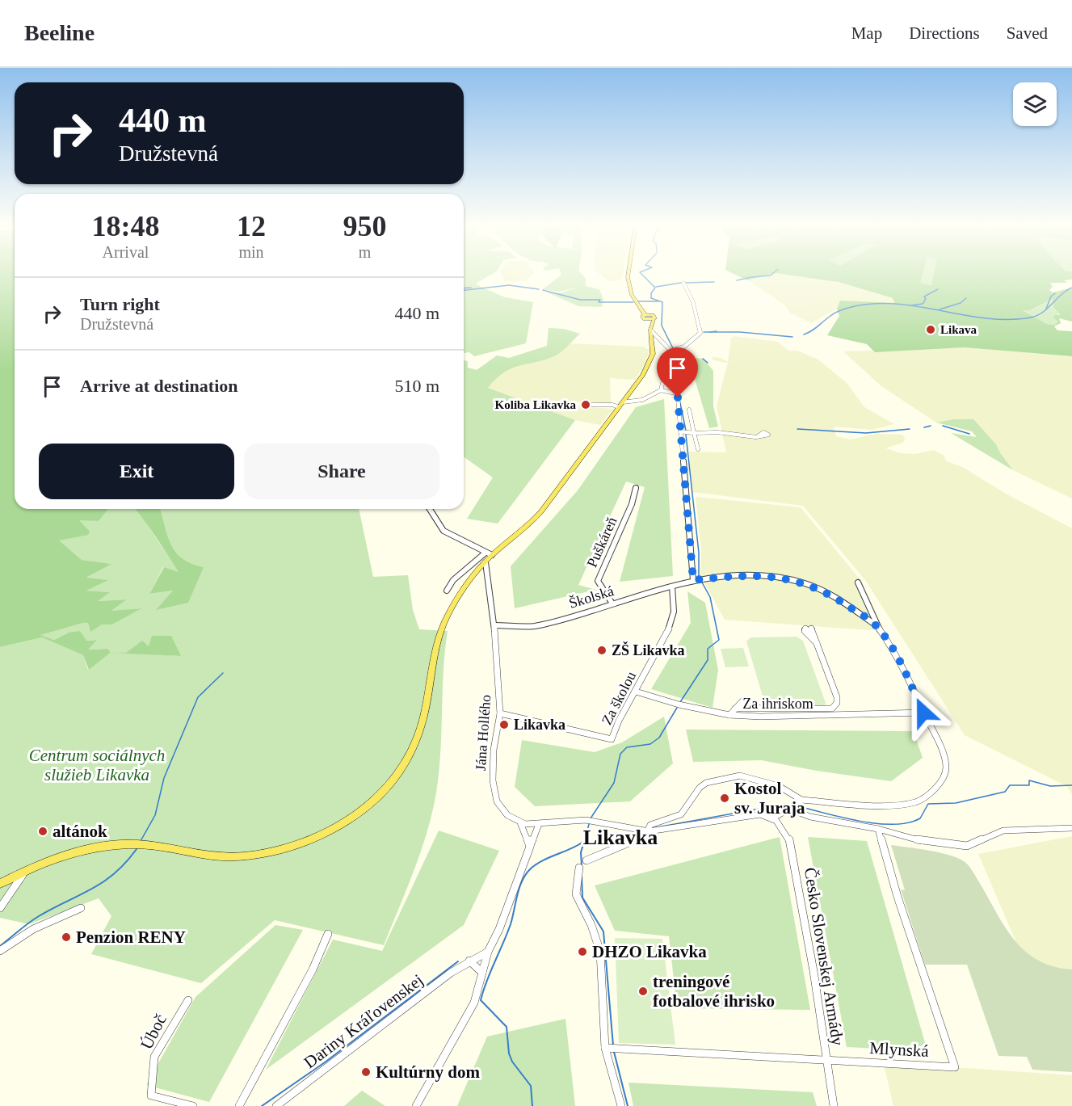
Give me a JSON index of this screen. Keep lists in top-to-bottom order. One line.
{"streets":{"street":["Puškáreň","Školská","Za školou","Za ihriskom","Jána Hollého","Česko Slovenskej Armády","Dariny Kráľovenskej","Úboč","Mlynská"]},"crossings":[["Puškáreň","Školská"],["Školská","Za školou"],["Školská","Jána Hollého"],["Za školou","Za ihriskom"],["Za školou","Jána Hollého"],["Česko Slovenskej Armády","Mlynská"]],"districts":["Likavka"],"parks":["Centrum sociálnych služieb Likavka"],"places":["Likava","Koliba Likavka","ZŠ Likavka","Likavka","Kostol sv. Juraja","altánok","Penzion RENY","DHZO Likavka","treningové fotbalové ihrisko","Kultúrny dom"],"page":{"header":"Beeline","nav":["Map","Directions","Saved"],"turn":["440 m","Družstevná"],"eta":["18:48","Arrival","12","min","950","m"],"list":[{"name":"Turn right","note":"Družstevná","value":"440 m"},{"name":"Arrive at destination","value":"510 m"}],"buttons":["Exit","Share"]}}
